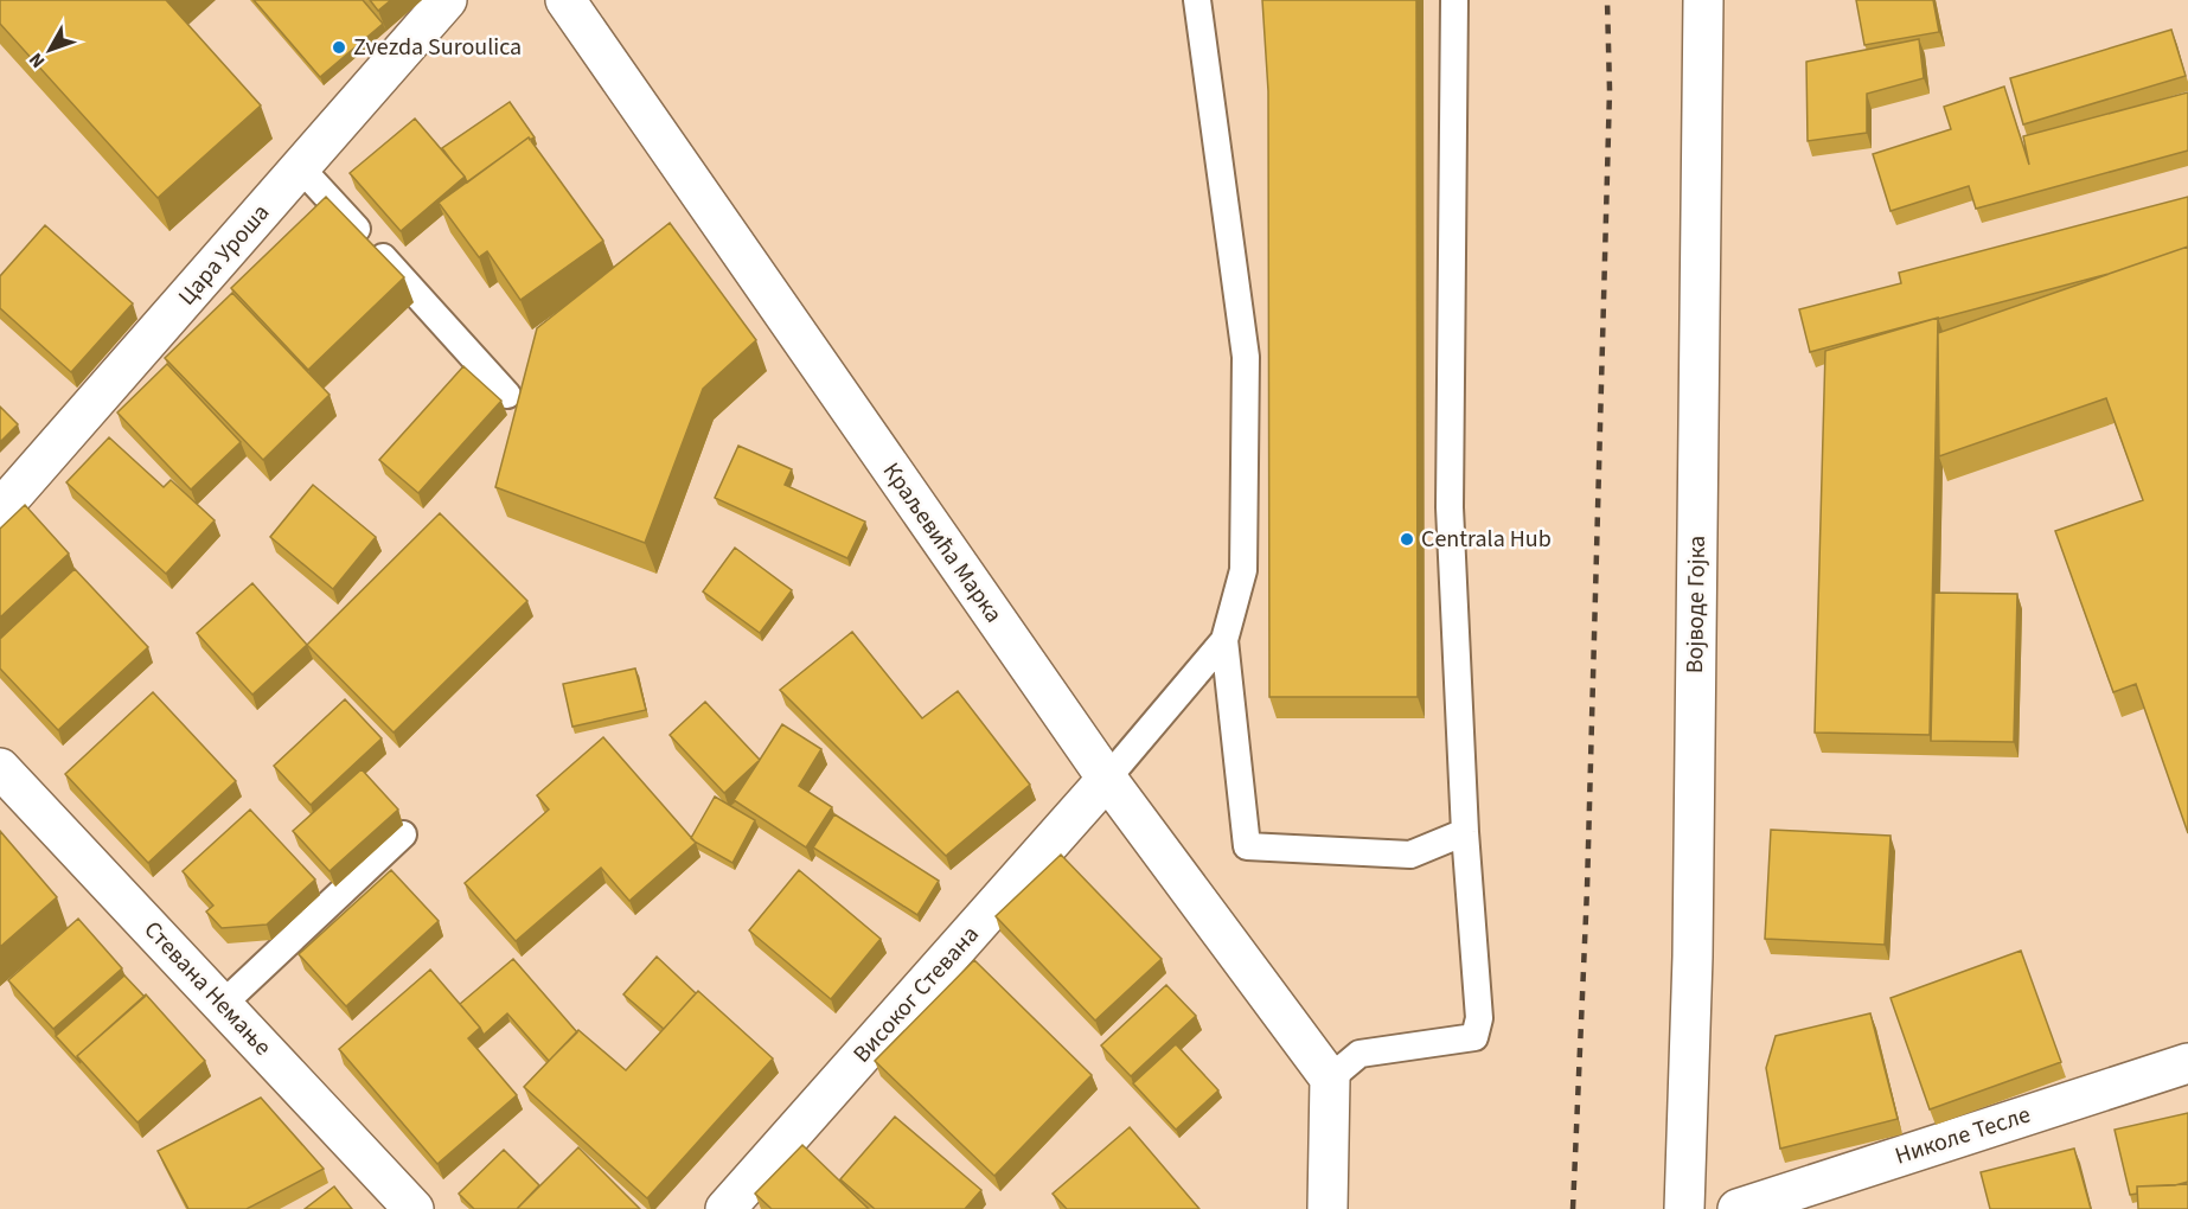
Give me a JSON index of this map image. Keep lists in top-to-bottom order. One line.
{"streets":{"street":["Цара Уроша","Краљевића Марка","Војводе Гојка","Стевана Немање","Високог Стевана","Николе Тесле"]},"crossings":[["Краљевића Марка","Високог Стевана"]],"places":["Zvezda Suroulica","Centrala Hub"],"north":"bottom left"}
